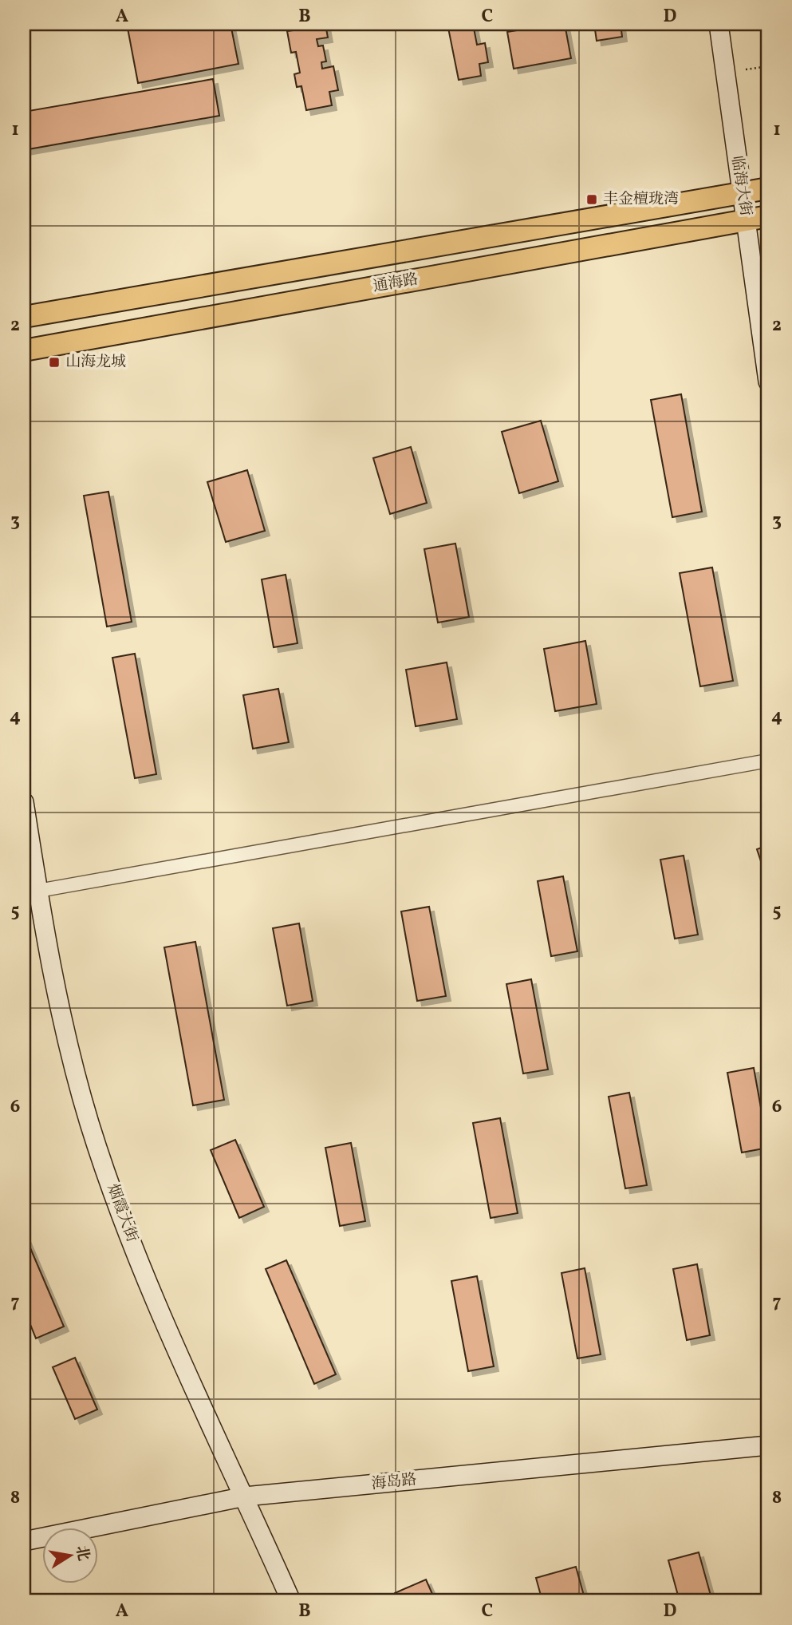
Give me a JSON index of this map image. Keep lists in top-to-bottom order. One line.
{"streets":{"main road":["通海路"],"street":["临海大街","烟霞大街","海岛路"]},"crossings":[["临海大街","通海路"],["烟霞大街","海岛路"]],"places":{"transit":["丰金檀珑湾","山海龙城"]},"north":"right","grid":{"columns":["A","B","C","D"],"rows":["1","2","3","4","5","6","7","8"]}}
